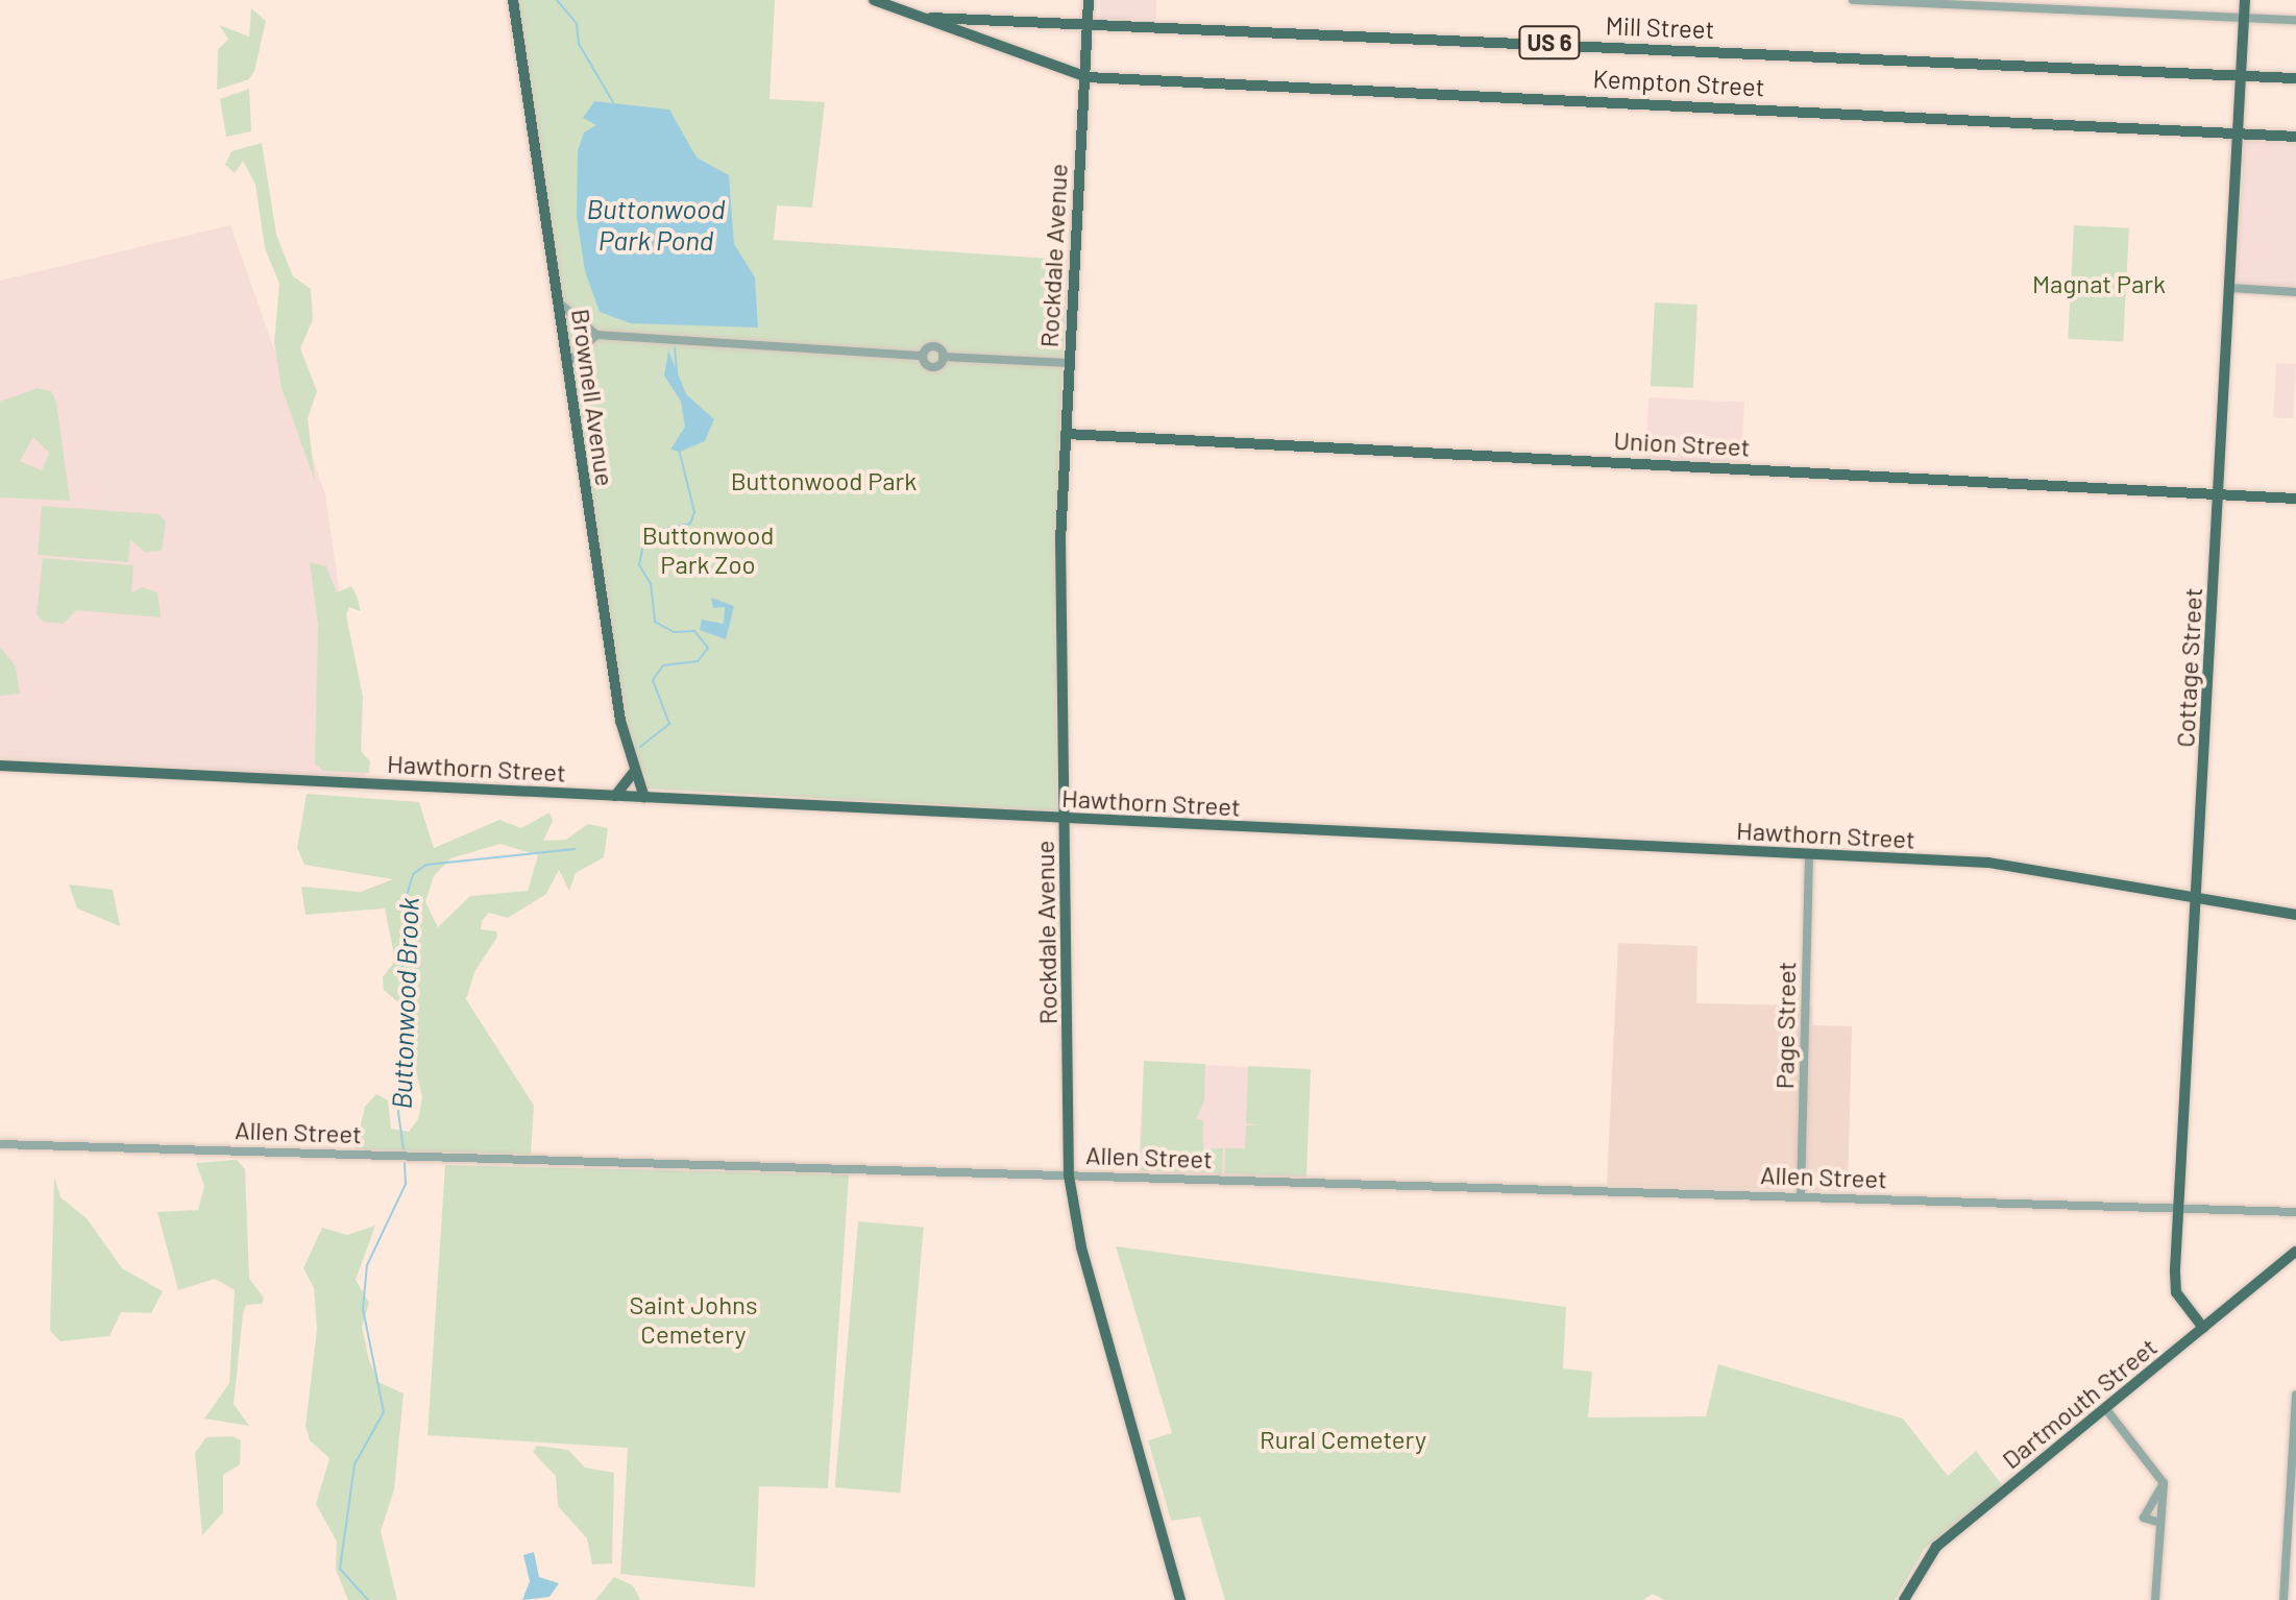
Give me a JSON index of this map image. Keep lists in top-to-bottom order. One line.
{"streets":{"main road":["Mill Street","US 6","Kempton Street","Rockdale Avenue","Brownell Avenue","Union Street","Cottage Street","Hawthorn Street","Dartmouth Street"],"street":["Page Street","Allen Street"]},"crossings":[["Mill Street","Kempton Street"],["Mill Street","Rockdale Avenue"],["Mill Street","Cottage Street"],["Kempton Street","Rockdale Avenue"],["Kempton Street","Cottage Street"],["Rockdale Avenue","Union Street"],["Rockdale Avenue","Hawthorn Street"],["Rockdale Avenue","Allen Street"],["Brownell Avenue","Hawthorn Street"],["Union Street","Cottage Street"],["Cottage Street","Hawthorn Street"],["Cottage Street","Allen Street"],["Cottage Street","Dartmouth Street"],["Hawthorn Street","Page Street"],["Page Street","Allen Street"]],"water":["Buttonwood Park Pond","Buttonwood Brook"],"parks":["Magnat Park","Buttonwood Park","Buttonwood Park Zoo","Saint Johns Cemetery","Rural Cemetery"]}
